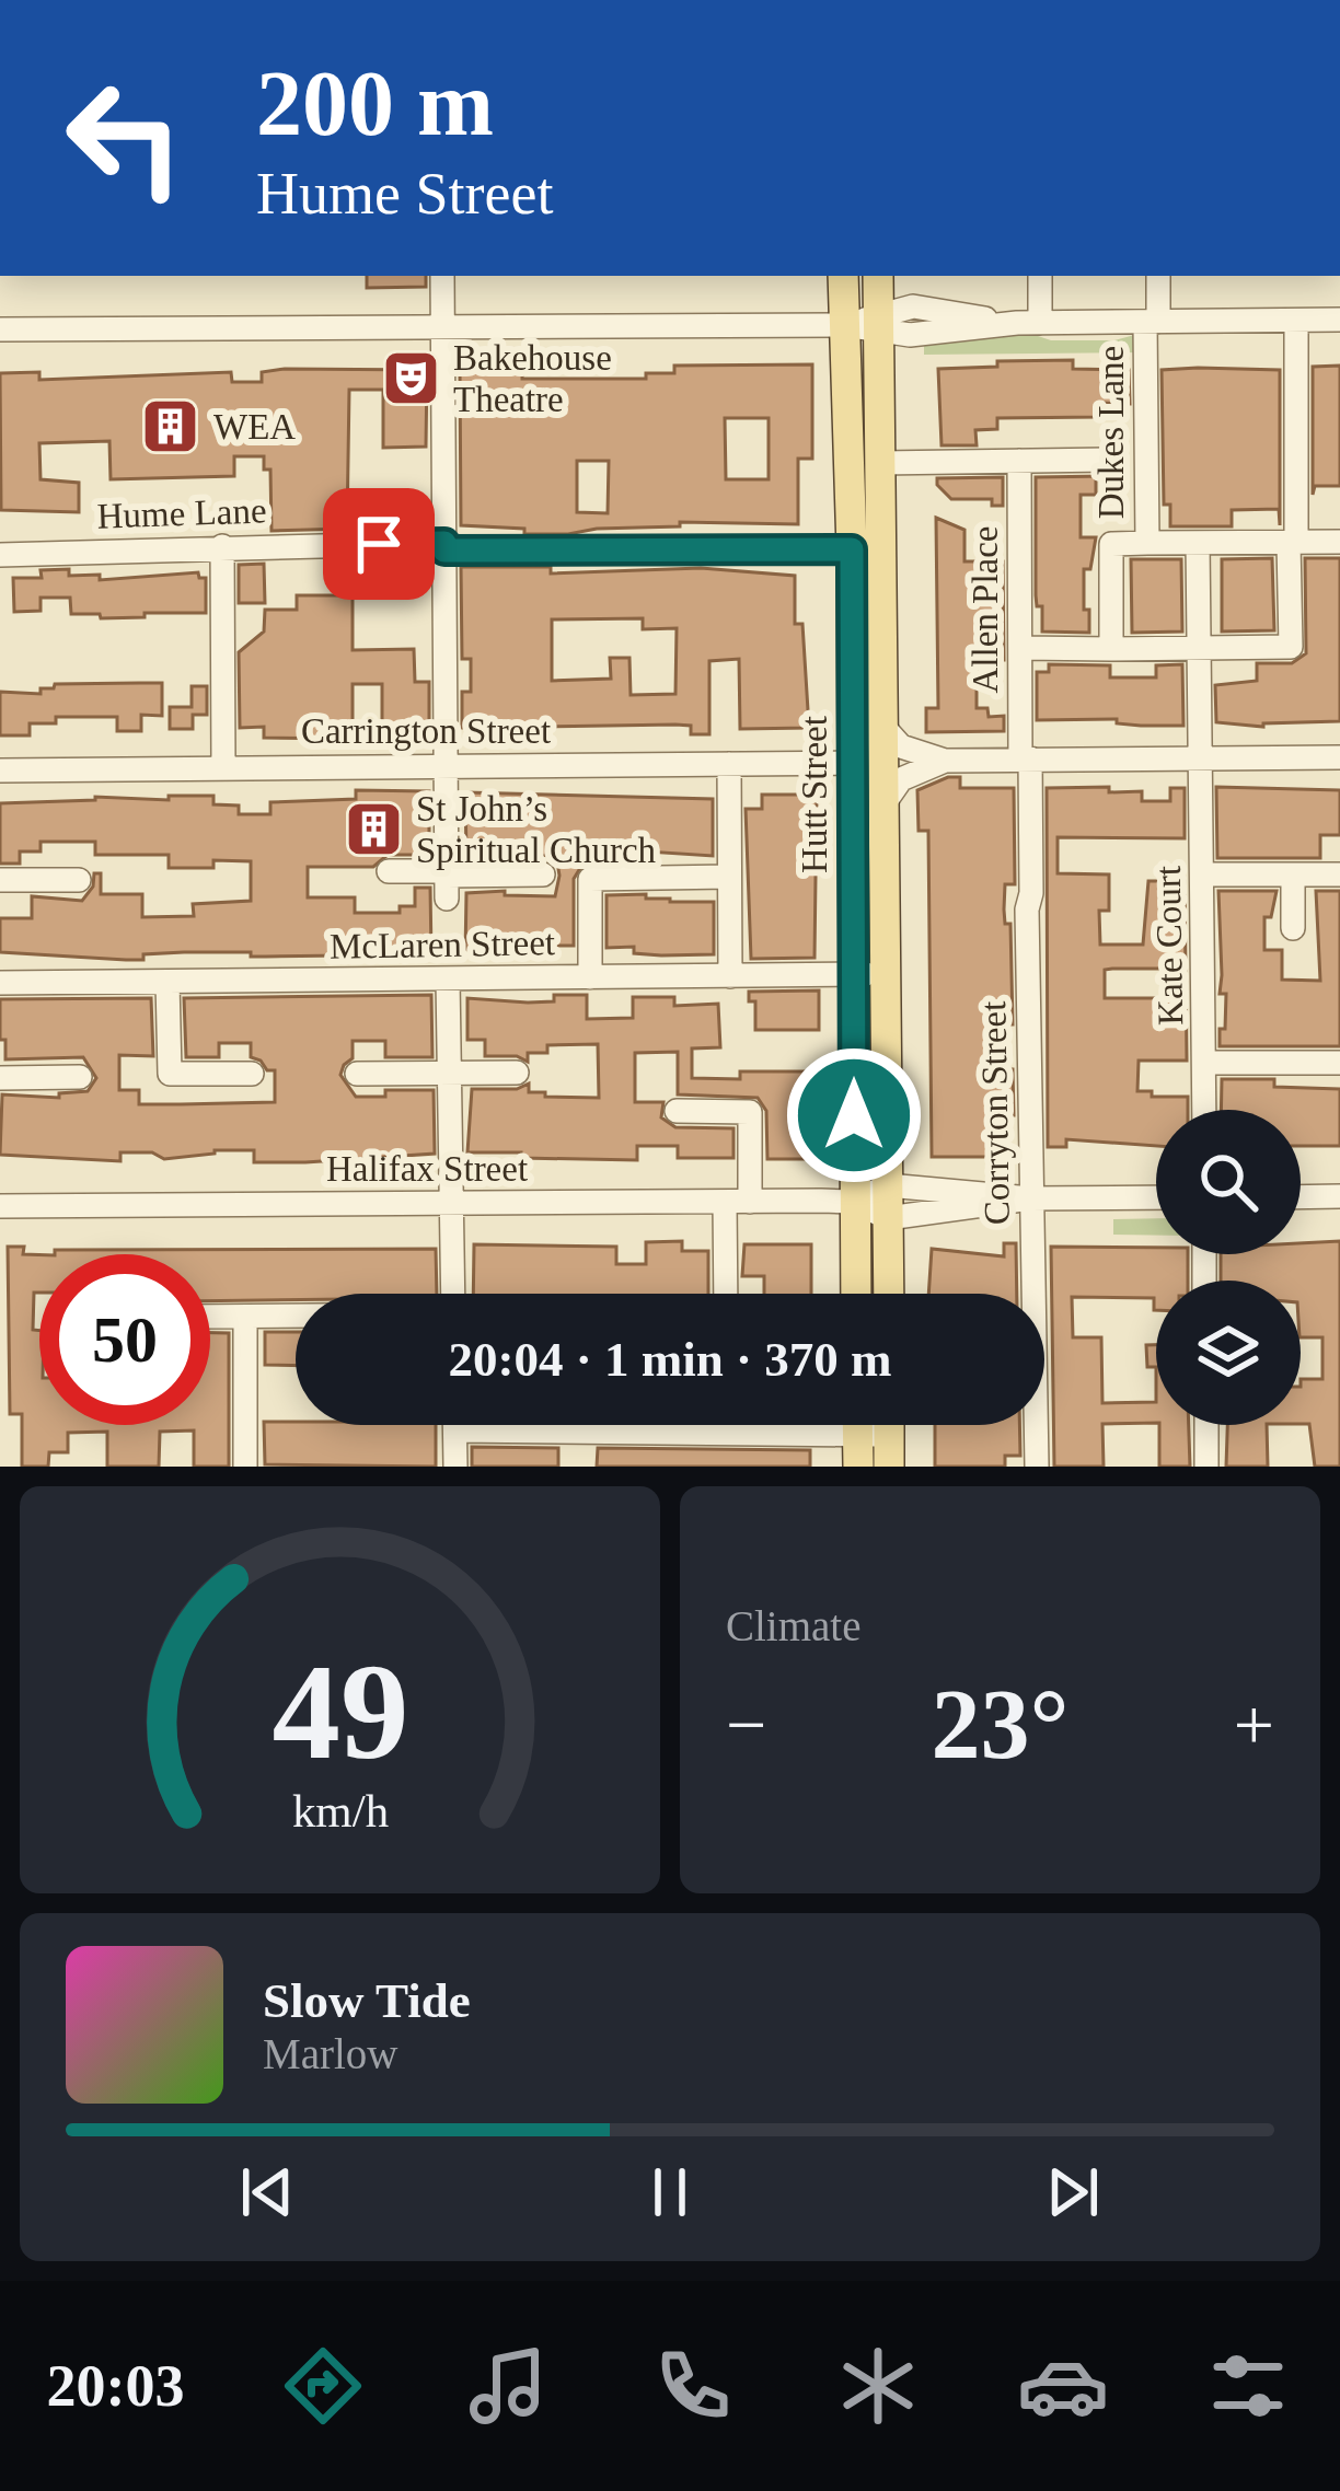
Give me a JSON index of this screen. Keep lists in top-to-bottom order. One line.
{"streets":{"main road":["Hutt Street"],"street":["Dukes Lane","Hume Lane","Allen Place","Carrington Street","McLaren Street","Kate Court","Corryton Street","Halifax Street"]},"crossings":[["Dukes Lane","Kate Court"],["Hume Lane","Hutt Street"],["Allen Place","Corryton Street"],["Carrington Street","Hutt Street"],["Hutt Street","McLaren Street"],["Hutt Street","Halifax Street"]],"places":{"theatre":["Bakehouse Theatre"],"building":["WEA","St John’s Spiritual Church"]},"page":{"turn":["200 m","Hume Street"],"limit":"50","trip":"20:04 · 1 min · 370 m","tile":"Climate","heat":["−","23°","+"],"song":["Slow Tide","Marlow"],"tabs":"20:03","gauge":["49","km/h"]}}
